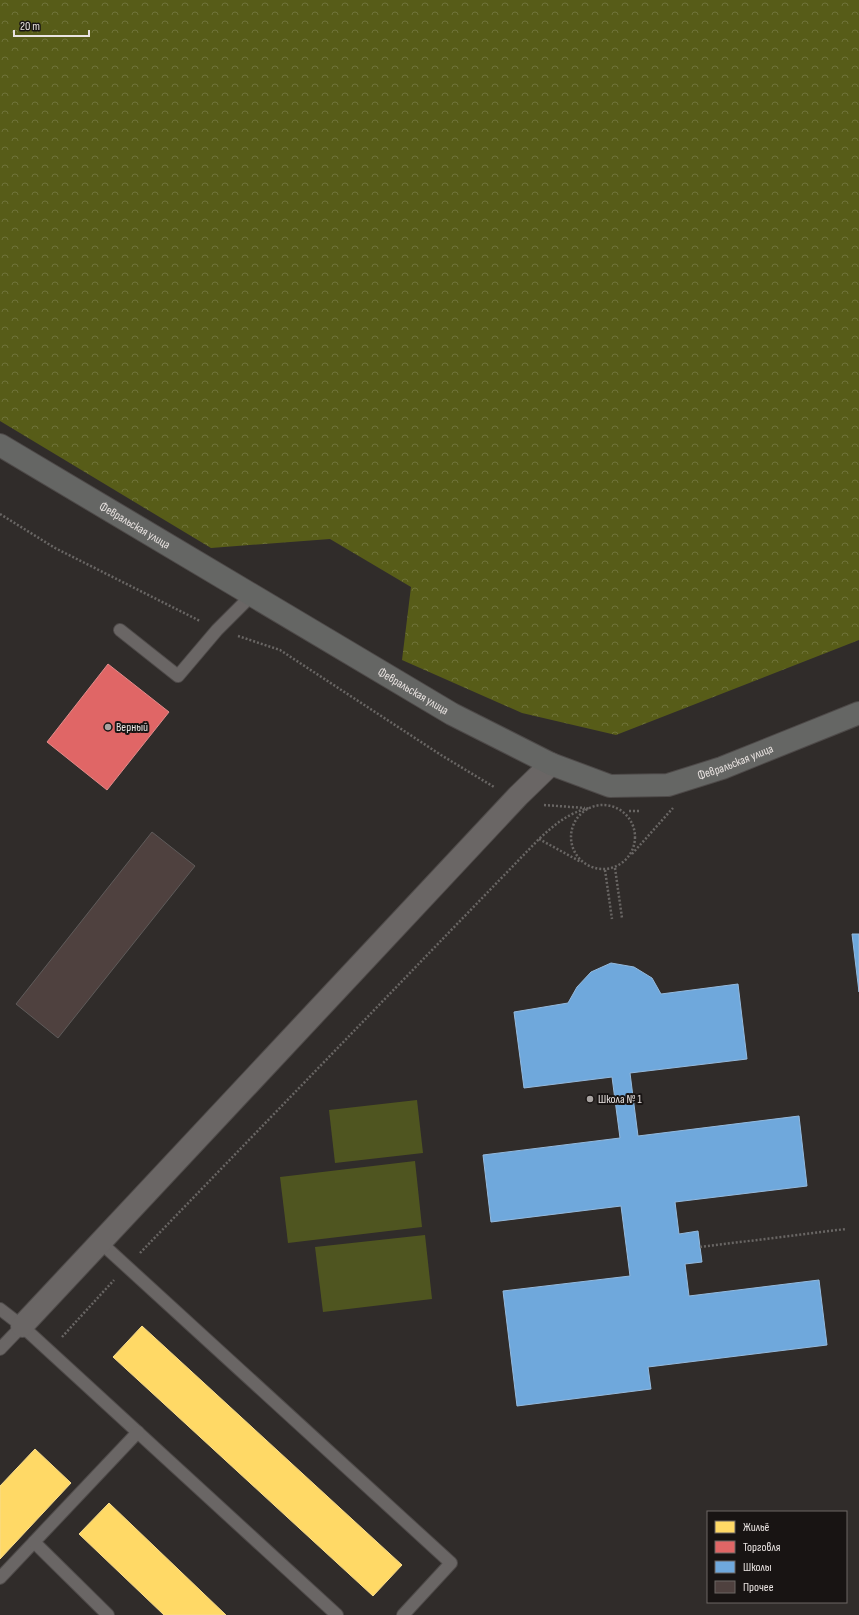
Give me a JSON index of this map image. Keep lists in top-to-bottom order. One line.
{"streets":{"main road":["Февральская улица"]},"places":["Верный","Школа № 1"],"legend":["Жильё","Торговля","Школы","Прочее"],"scale_bar":"20 m"}
